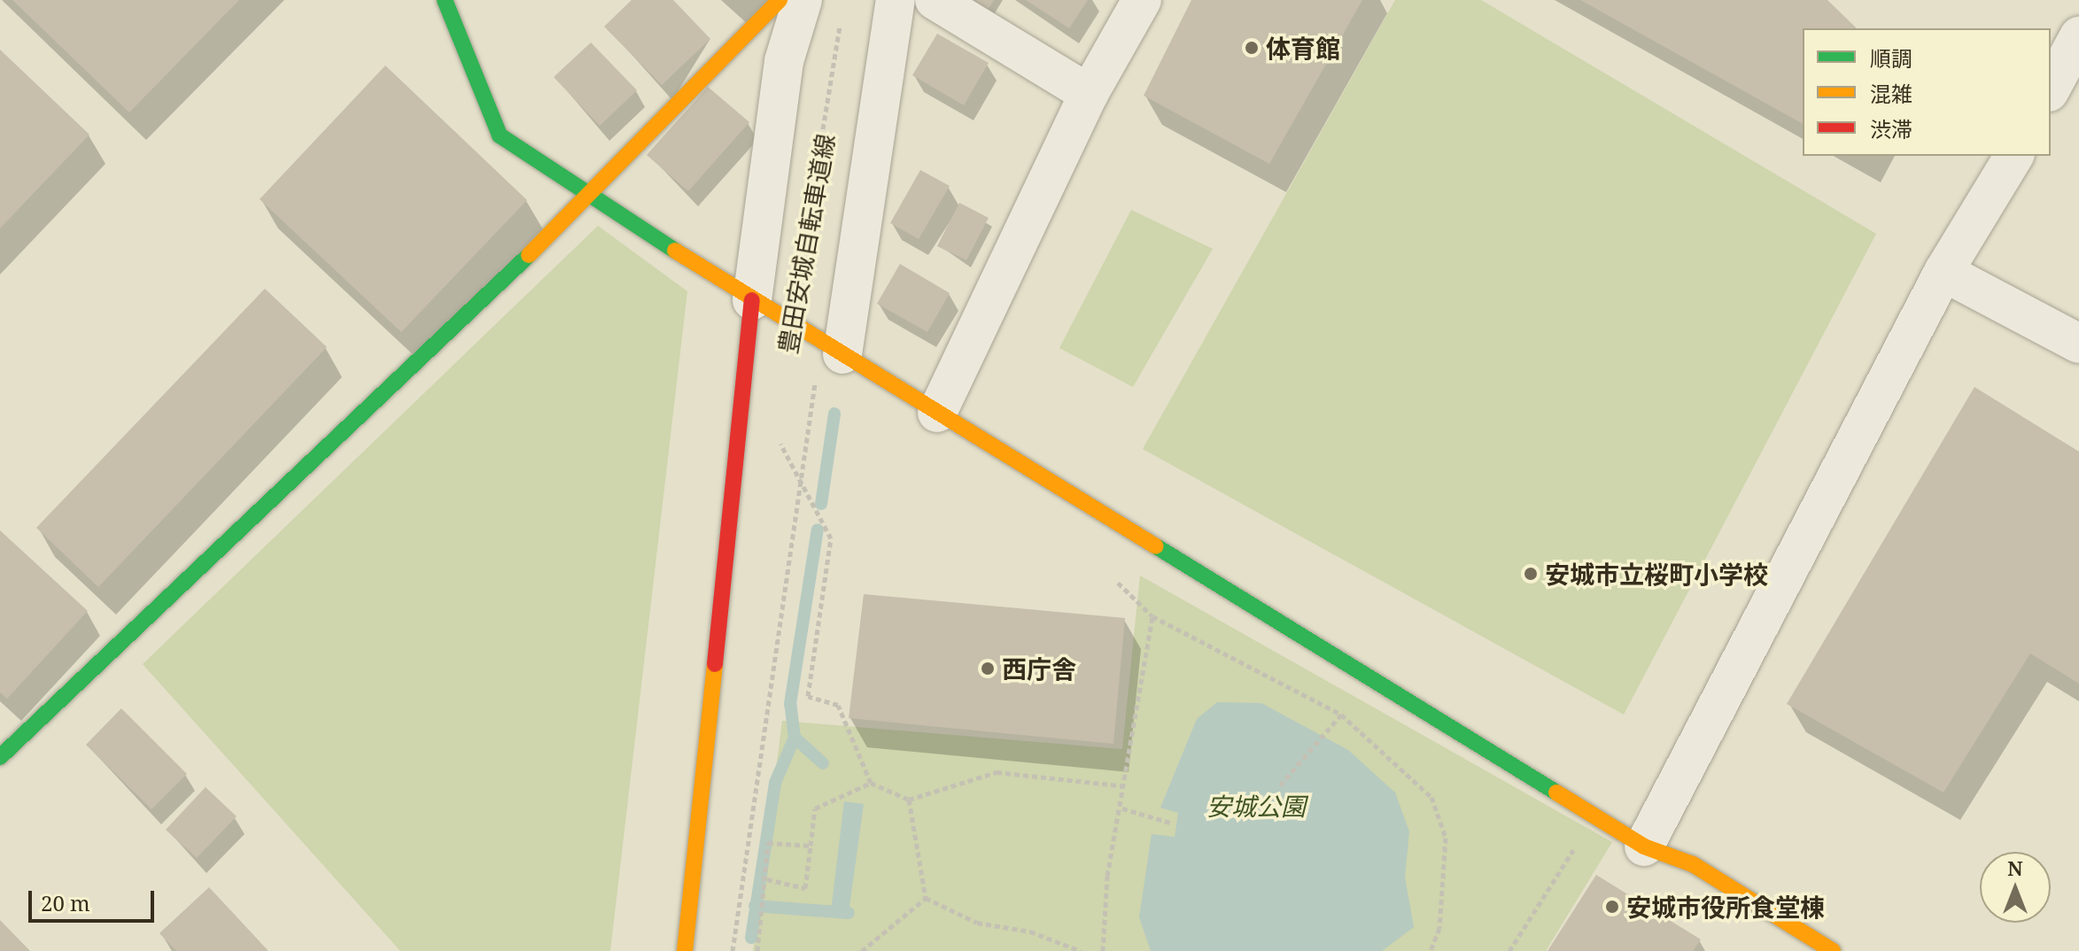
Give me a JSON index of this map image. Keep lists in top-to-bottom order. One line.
{"streets":{"path":["豊田安城自転車道線"]},"parks":["安城公園"],"places":["体育館","安城市立桜町小学校","西庁舎","安城市役所食堂棟"],"legend":["順調","混雑","渋滞"],"scale_bar":"20 m","north":"top"}
